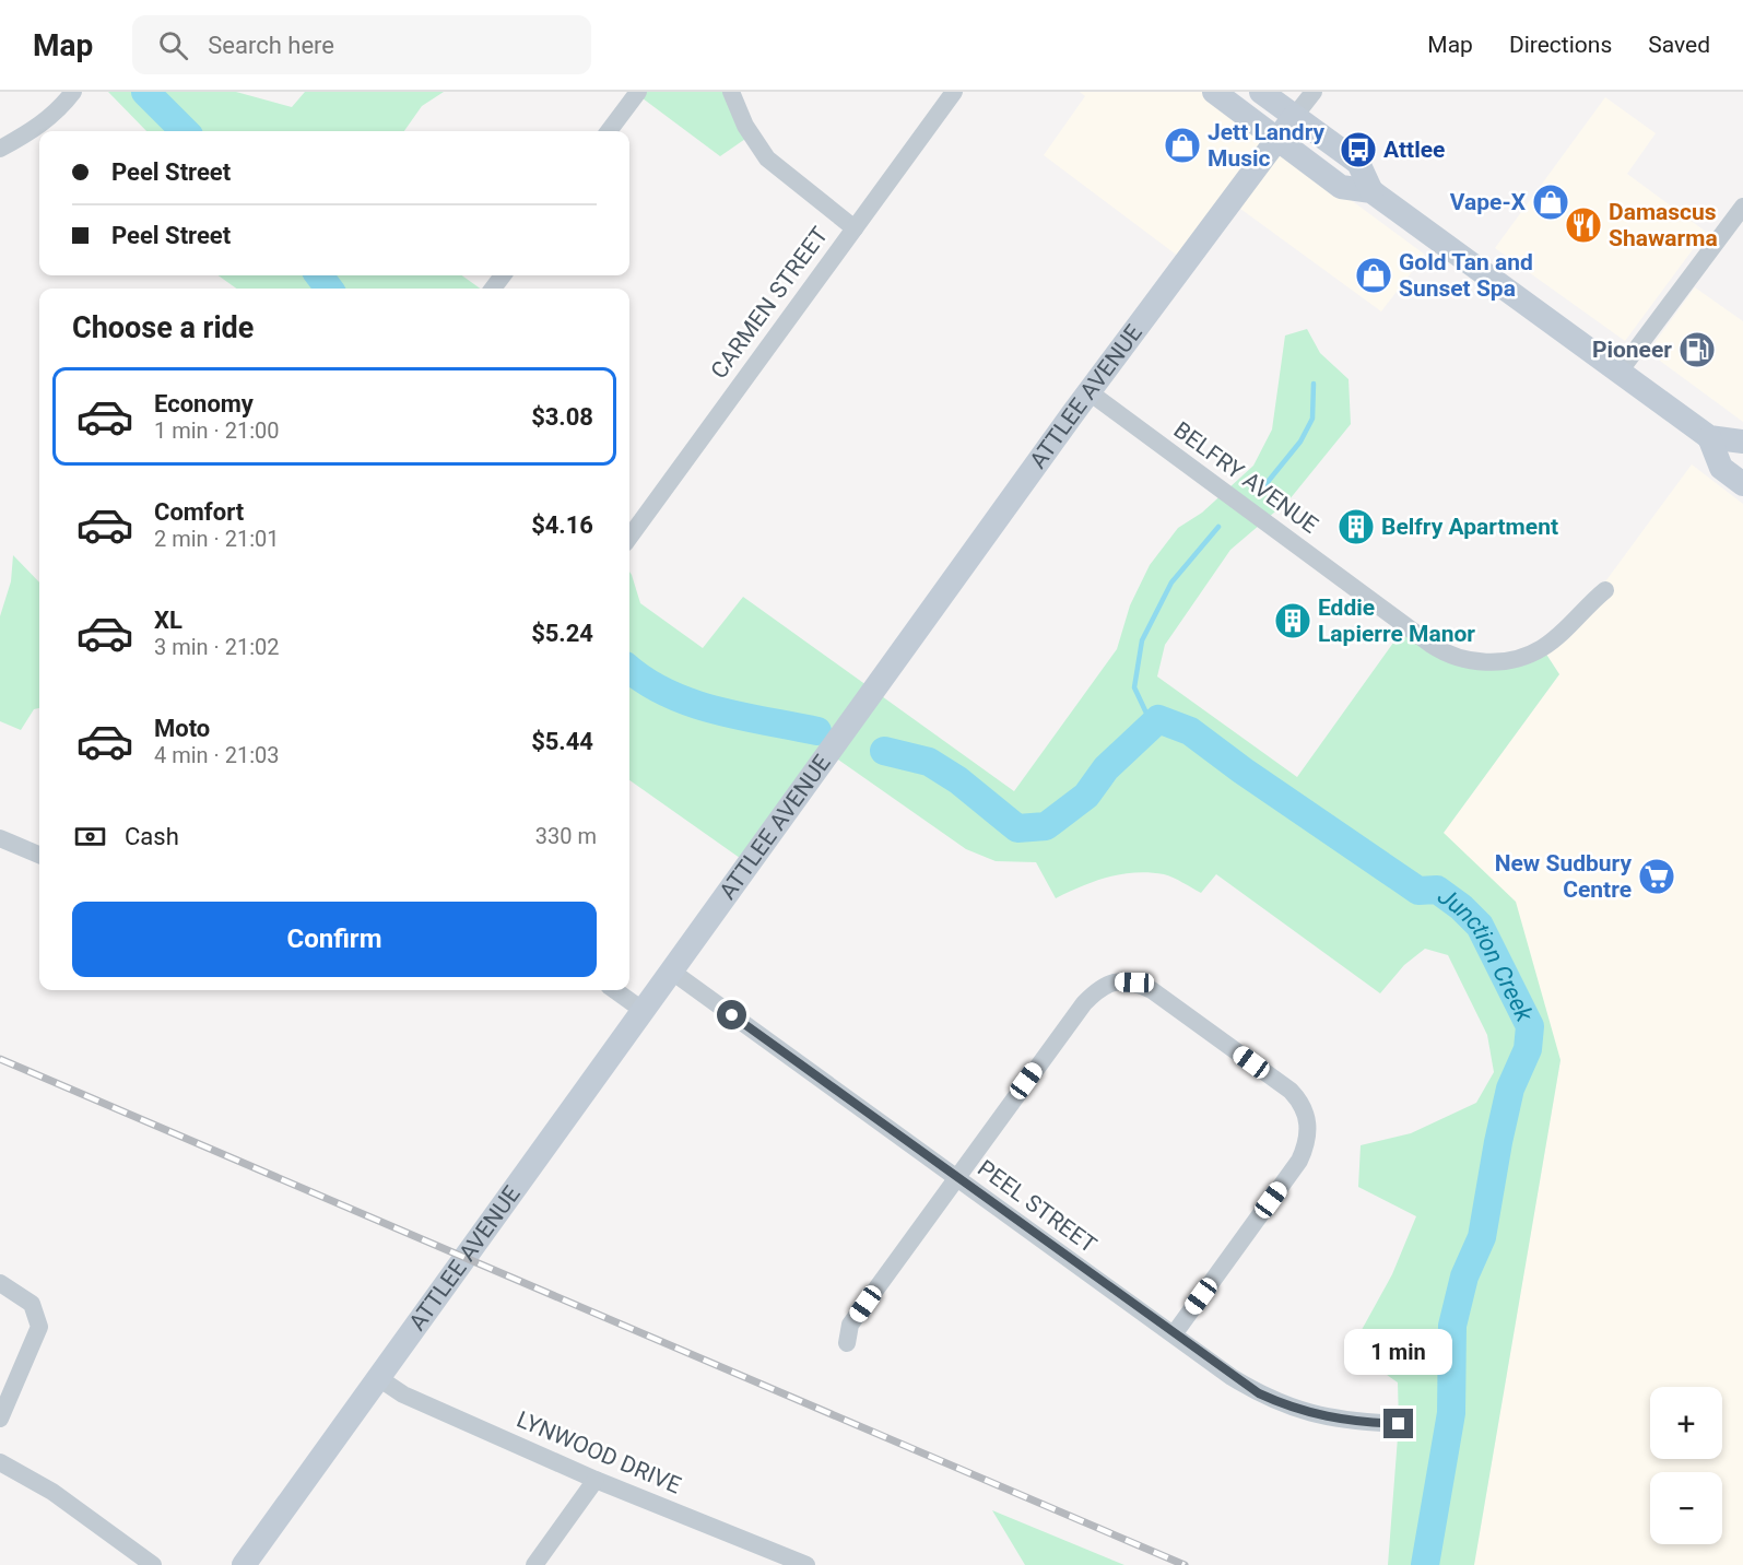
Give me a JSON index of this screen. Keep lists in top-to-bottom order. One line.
{"streets":{"street":["CARMEN STREET","ATTLEE AVENUE","BELFRY AVENUE","PEEL STREET","LYNWOOD DRIVE"]},"crossings":[["ATTLEE AVENUE","BELFRY AVENUE"],["ATTLEE AVENUE","PEEL STREET"],["ATTLEE AVENUE","LYNWOOD DRIVE"]],"water":["Junction Creek"],"places":{"shop":["Jett Landry Music","Vape-X","Gold Tan and Sunset Spa"],"bus stop":["Attlee"],"restaurant":["Damascus Shawarma"],"fuel station":["Pioneer"],"building":["Belfry Apartment","Eddie Lapierre Manor"],"supermarket":["New Sudbury Centre"]},"page":{"header":"Map","search":"Search here","nav":["Map","Directions","Saved"],"banner":["Peel Street","Peel Street"],"heading":"Choose a ride","list":[{"name":"Economy","note":"1 min · 21:00","value":"$3.08"},{"name":"Comfort","note":"2 min · 21:01","value":"$4.16"},{"name":"XL","note":"3 min · 21:02","value":"$5.24"},{"name":"Moto","note":"4 min · 21:03","value":"$5.44"}],"pay":["Cash","330 m"],"buttons":"Confirm","bubble":"1 min","map_buttons":["+","−"]}}
